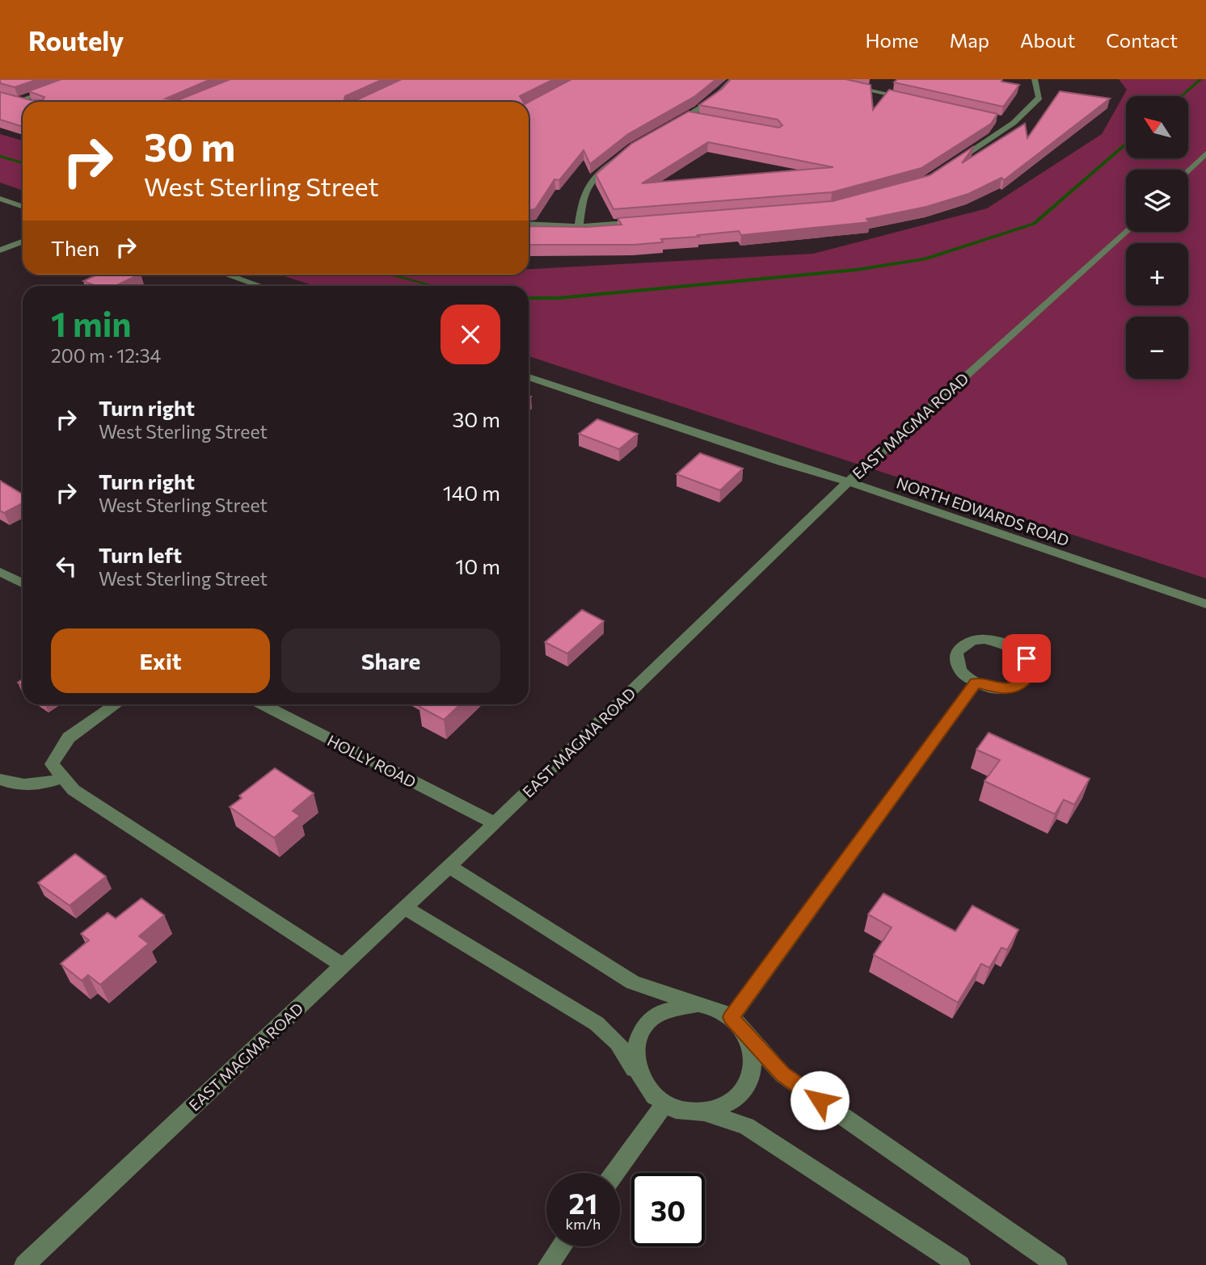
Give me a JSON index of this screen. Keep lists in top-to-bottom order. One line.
{"streets":{"street":["EAST MAGMA ROAD","NORTH EDWARDS ROAD","HOLLY ROAD"]},"crossings":[["EAST MAGMA ROAD","NORTH EDWARDS ROAD"],["EAST MAGMA ROAD","HOLLY ROAD"]],"north":"top left","page":{"header":"Routely","nav":["Home","Map","About","Contact"],"map_buttons":["+","−"],"turn":["30 m","West Sterling Street"],"then":"Then","heading":["1 min","200 m · 12:34"],"list":[{"name":"Turn right","note":"West Sterling Street","value":"30 m"},{"name":"Turn right","note":"West Sterling Street","value":"140 m"},{"name":"Turn left","note":"West Sterling Street","value":"10 m"}],"buttons":["Exit","Share"],"speed":"21 km/h","limit":"30"}}
